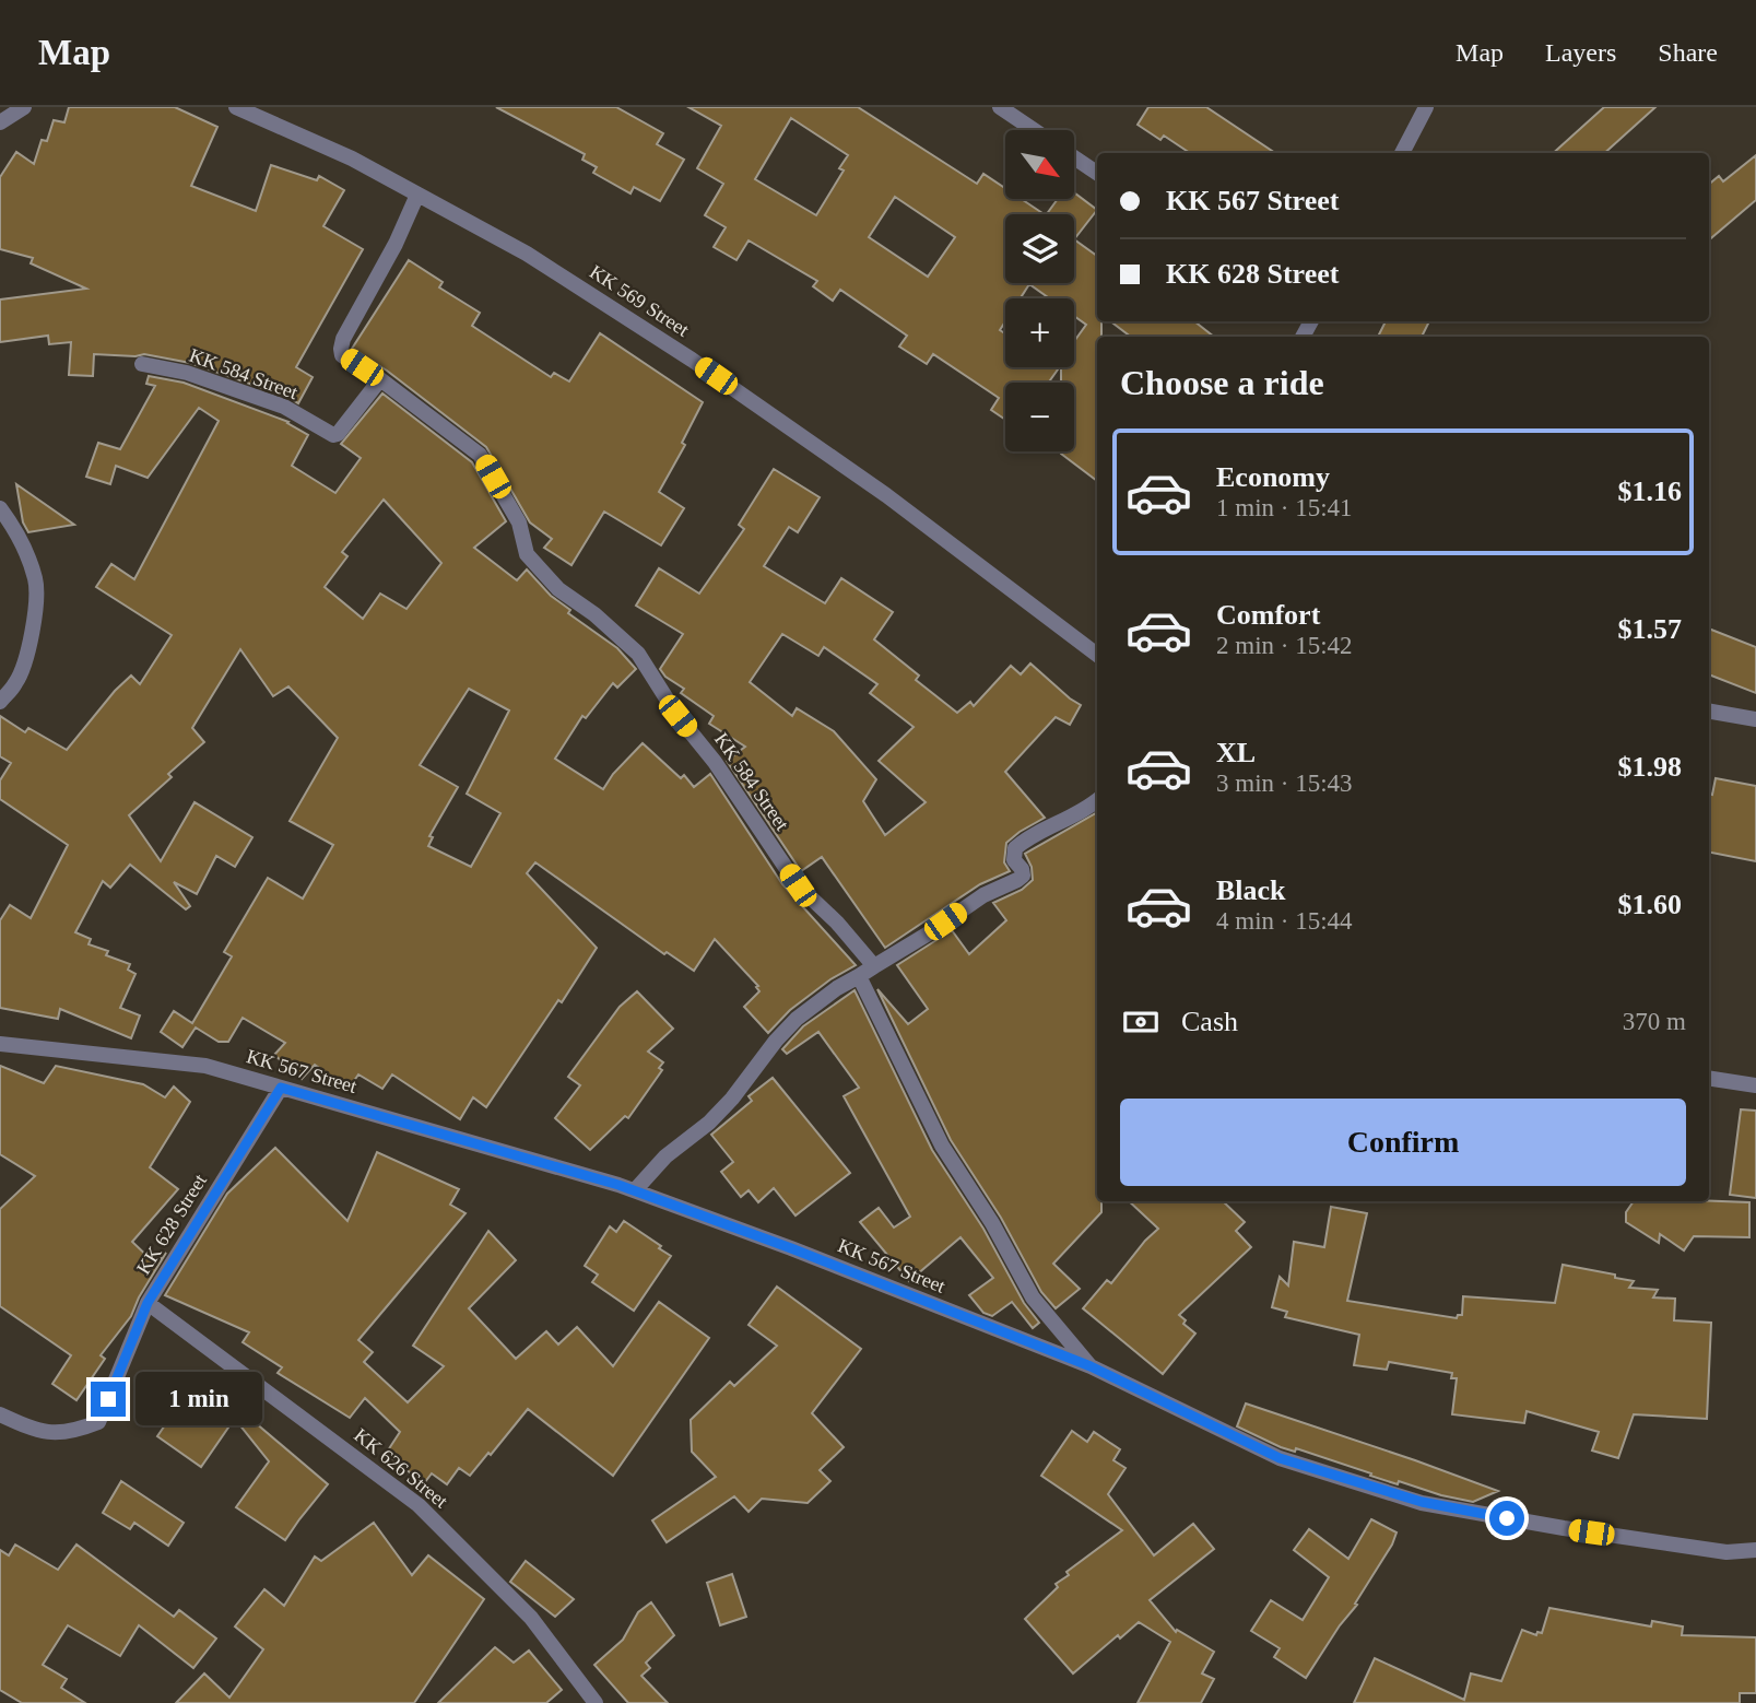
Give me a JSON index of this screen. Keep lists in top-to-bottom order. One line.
{"streets":{"street":["KK 569 Street","KK 584 Street","KK 567 Street","KK 628 Street","KK 626 Street"]},"crossings":[["KK 567 Street","KK 628 Street"],["KK 628 Street","KK 626 Street"]],"north":"bottom right","page":{"header":"Map","nav":["Map","Layers","Share"],"map_buttons":["+","−"],"banner":["KK 567 Street","KK 628 Street"],"heading":"Choose a ride","list":[{"name":"Economy","note":"1 min · 15:41","value":"$1.16"},{"name":"Comfort","note":"2 min · 15:42","value":"$1.57"},{"name":"XL","note":"3 min · 15:43","value":"$1.98"},{"name":"Black","note":"4 min · 15:44","value":"$1.60"}],"pay":["Cash","370 m"],"buttons":"Confirm","bubble":"1 min"}}
